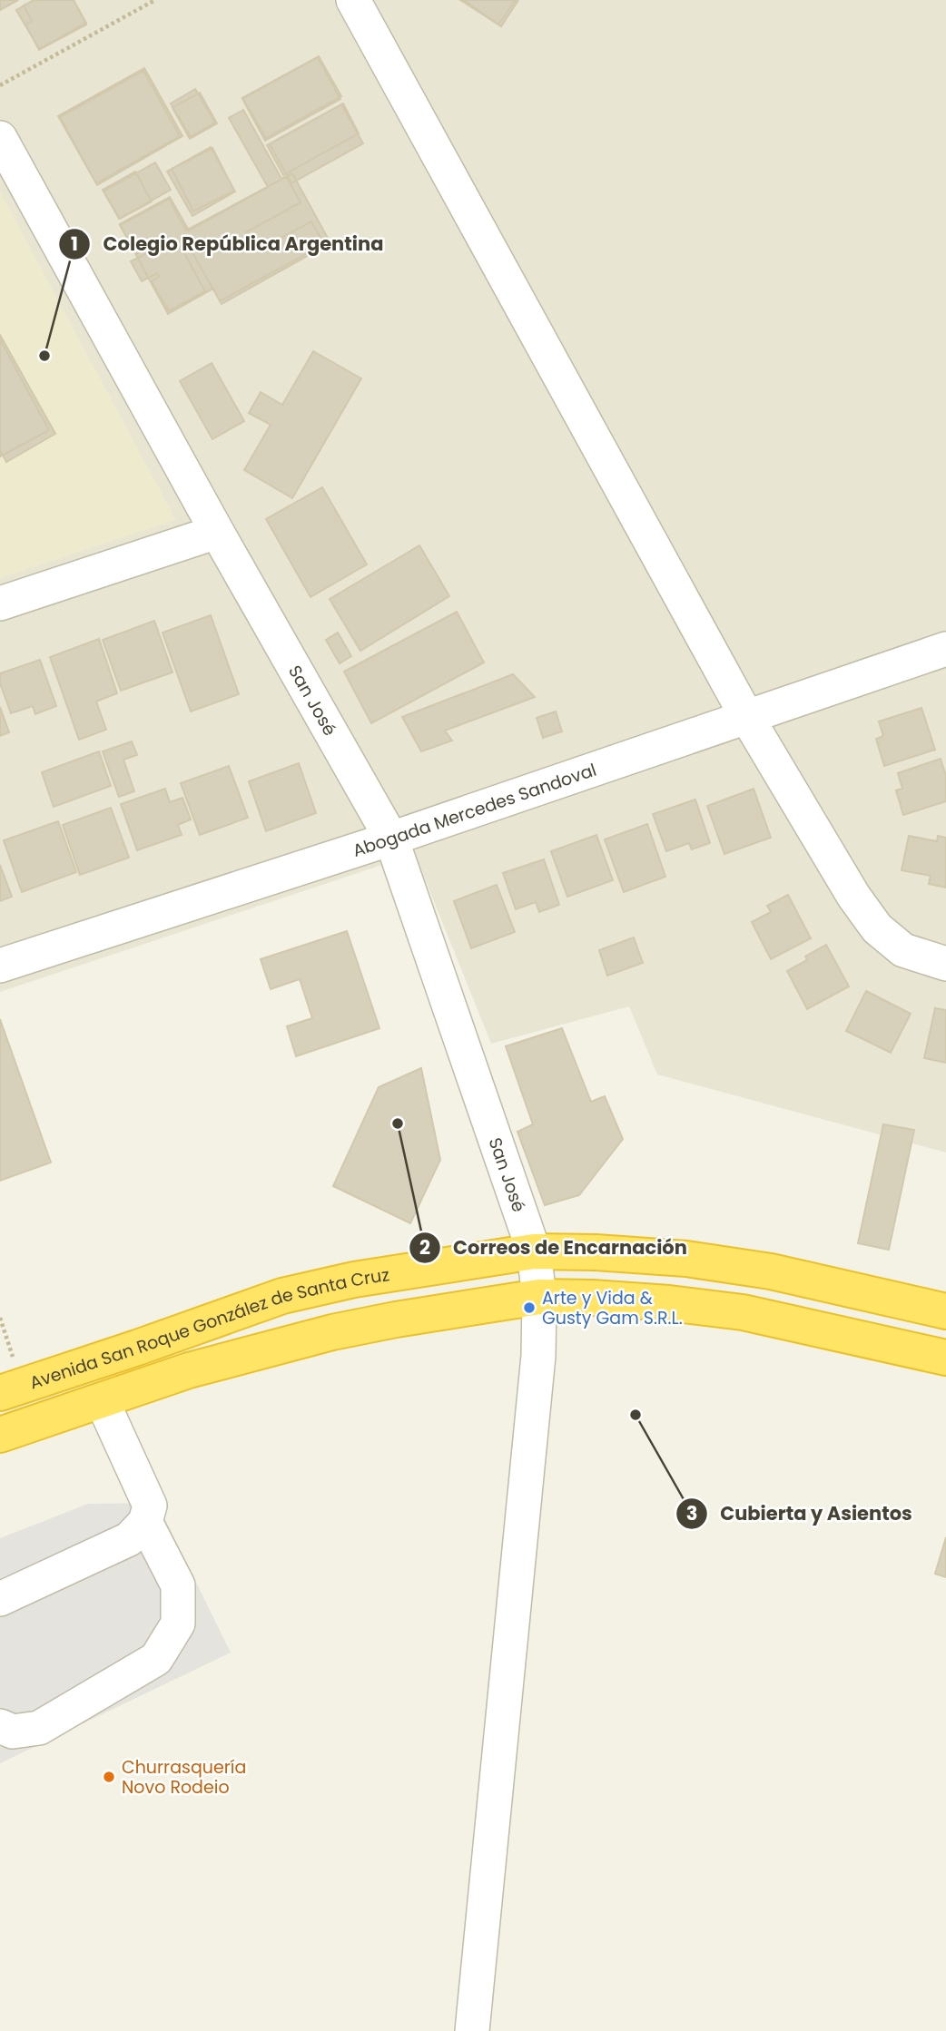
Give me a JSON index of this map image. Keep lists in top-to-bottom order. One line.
{"streets":{"highway":["Avenida San Roque González de Santa Cruz"],"street":["San José","Abogada Mercedes Sandoval"]},"crossings":[["San José","Abogada Mercedes Sandoval"],["San José","Avenida San Roque González de Santa Cruz"]],"places":["Colegio República Argentina","Correos de Encarnación","Arte y Vida & Gusty Gam S.R.L.","Cubierta y Asientos","Churrasquería Novo Rodeio"]}
